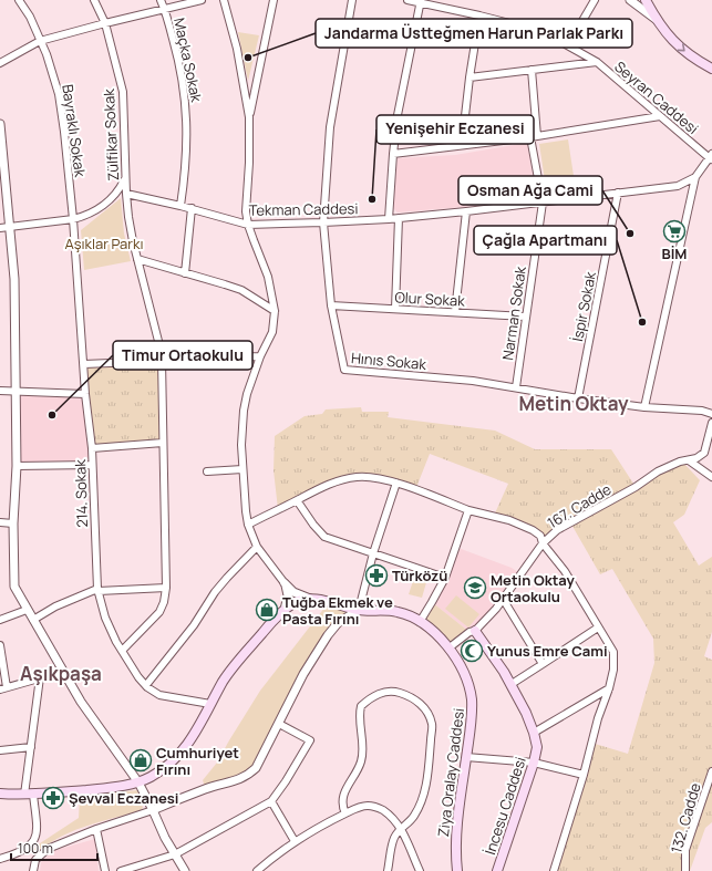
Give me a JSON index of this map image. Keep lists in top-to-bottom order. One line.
{"streets":{"main road":["Ziya Oralay Caddesi","İncesu Caddesi"],"street":["Maçka Sokak","Seyran Caddesi","Bayraklı Sokak","Zülfikar Sokak","Tekman Caddesi","Olur Sokak","İspir Sokak","Narman Sokak","Hınıs Sokak","214. Sokak","167. Cadde","132. Cadde"]},"crossings":[["Maçka Sokak","Tekman Caddesi"],["Bayraklı Sokak","214. Sokak"],["Zülfikar Sokak","Tekman Caddesi"],["Zülfikar Sokak","214. Sokak"],["Tekman Caddesi","İspir Sokak"],["Tekman Caddesi","Narman Sokak"],["Tekman Caddesi","Hınıs Sokak"],["Olur Sokak","Narman Sokak"],["Olur Sokak","Hınıs Sokak"],["İspir Sokak","Hınıs Sokak"],["Narman Sokak","Hınıs Sokak"],["214. Sokak","Ziya Oralay Caddesi"],["167. Cadde","Ziya Oralay Caddesi"],["167. Cadde","İncesu Caddesi"]],"districts":["Metin Oktay","Aşıkpaşa"],"parks":["Aşıklar Parkı"],"places":{"other":["Jandarma Üstteğmen Harun Parlak Parkı","Yenişehir Eczanesi","Osman Ağa Cami","Çağla Apartmanı","Timur Ortaokulu"],"supermarket":["BİM"],"pharmacy":["Türközü","Şevval Eczanesi"],"school or university":["Metin Oktay Ortaokulu"],"shop":["Tuğba Ekmek ve Pasta Fırını","Cumhuriyet Fırını"],"mosque":["Yunus Emre Cami"]},"scale_bar":"100 m"}
